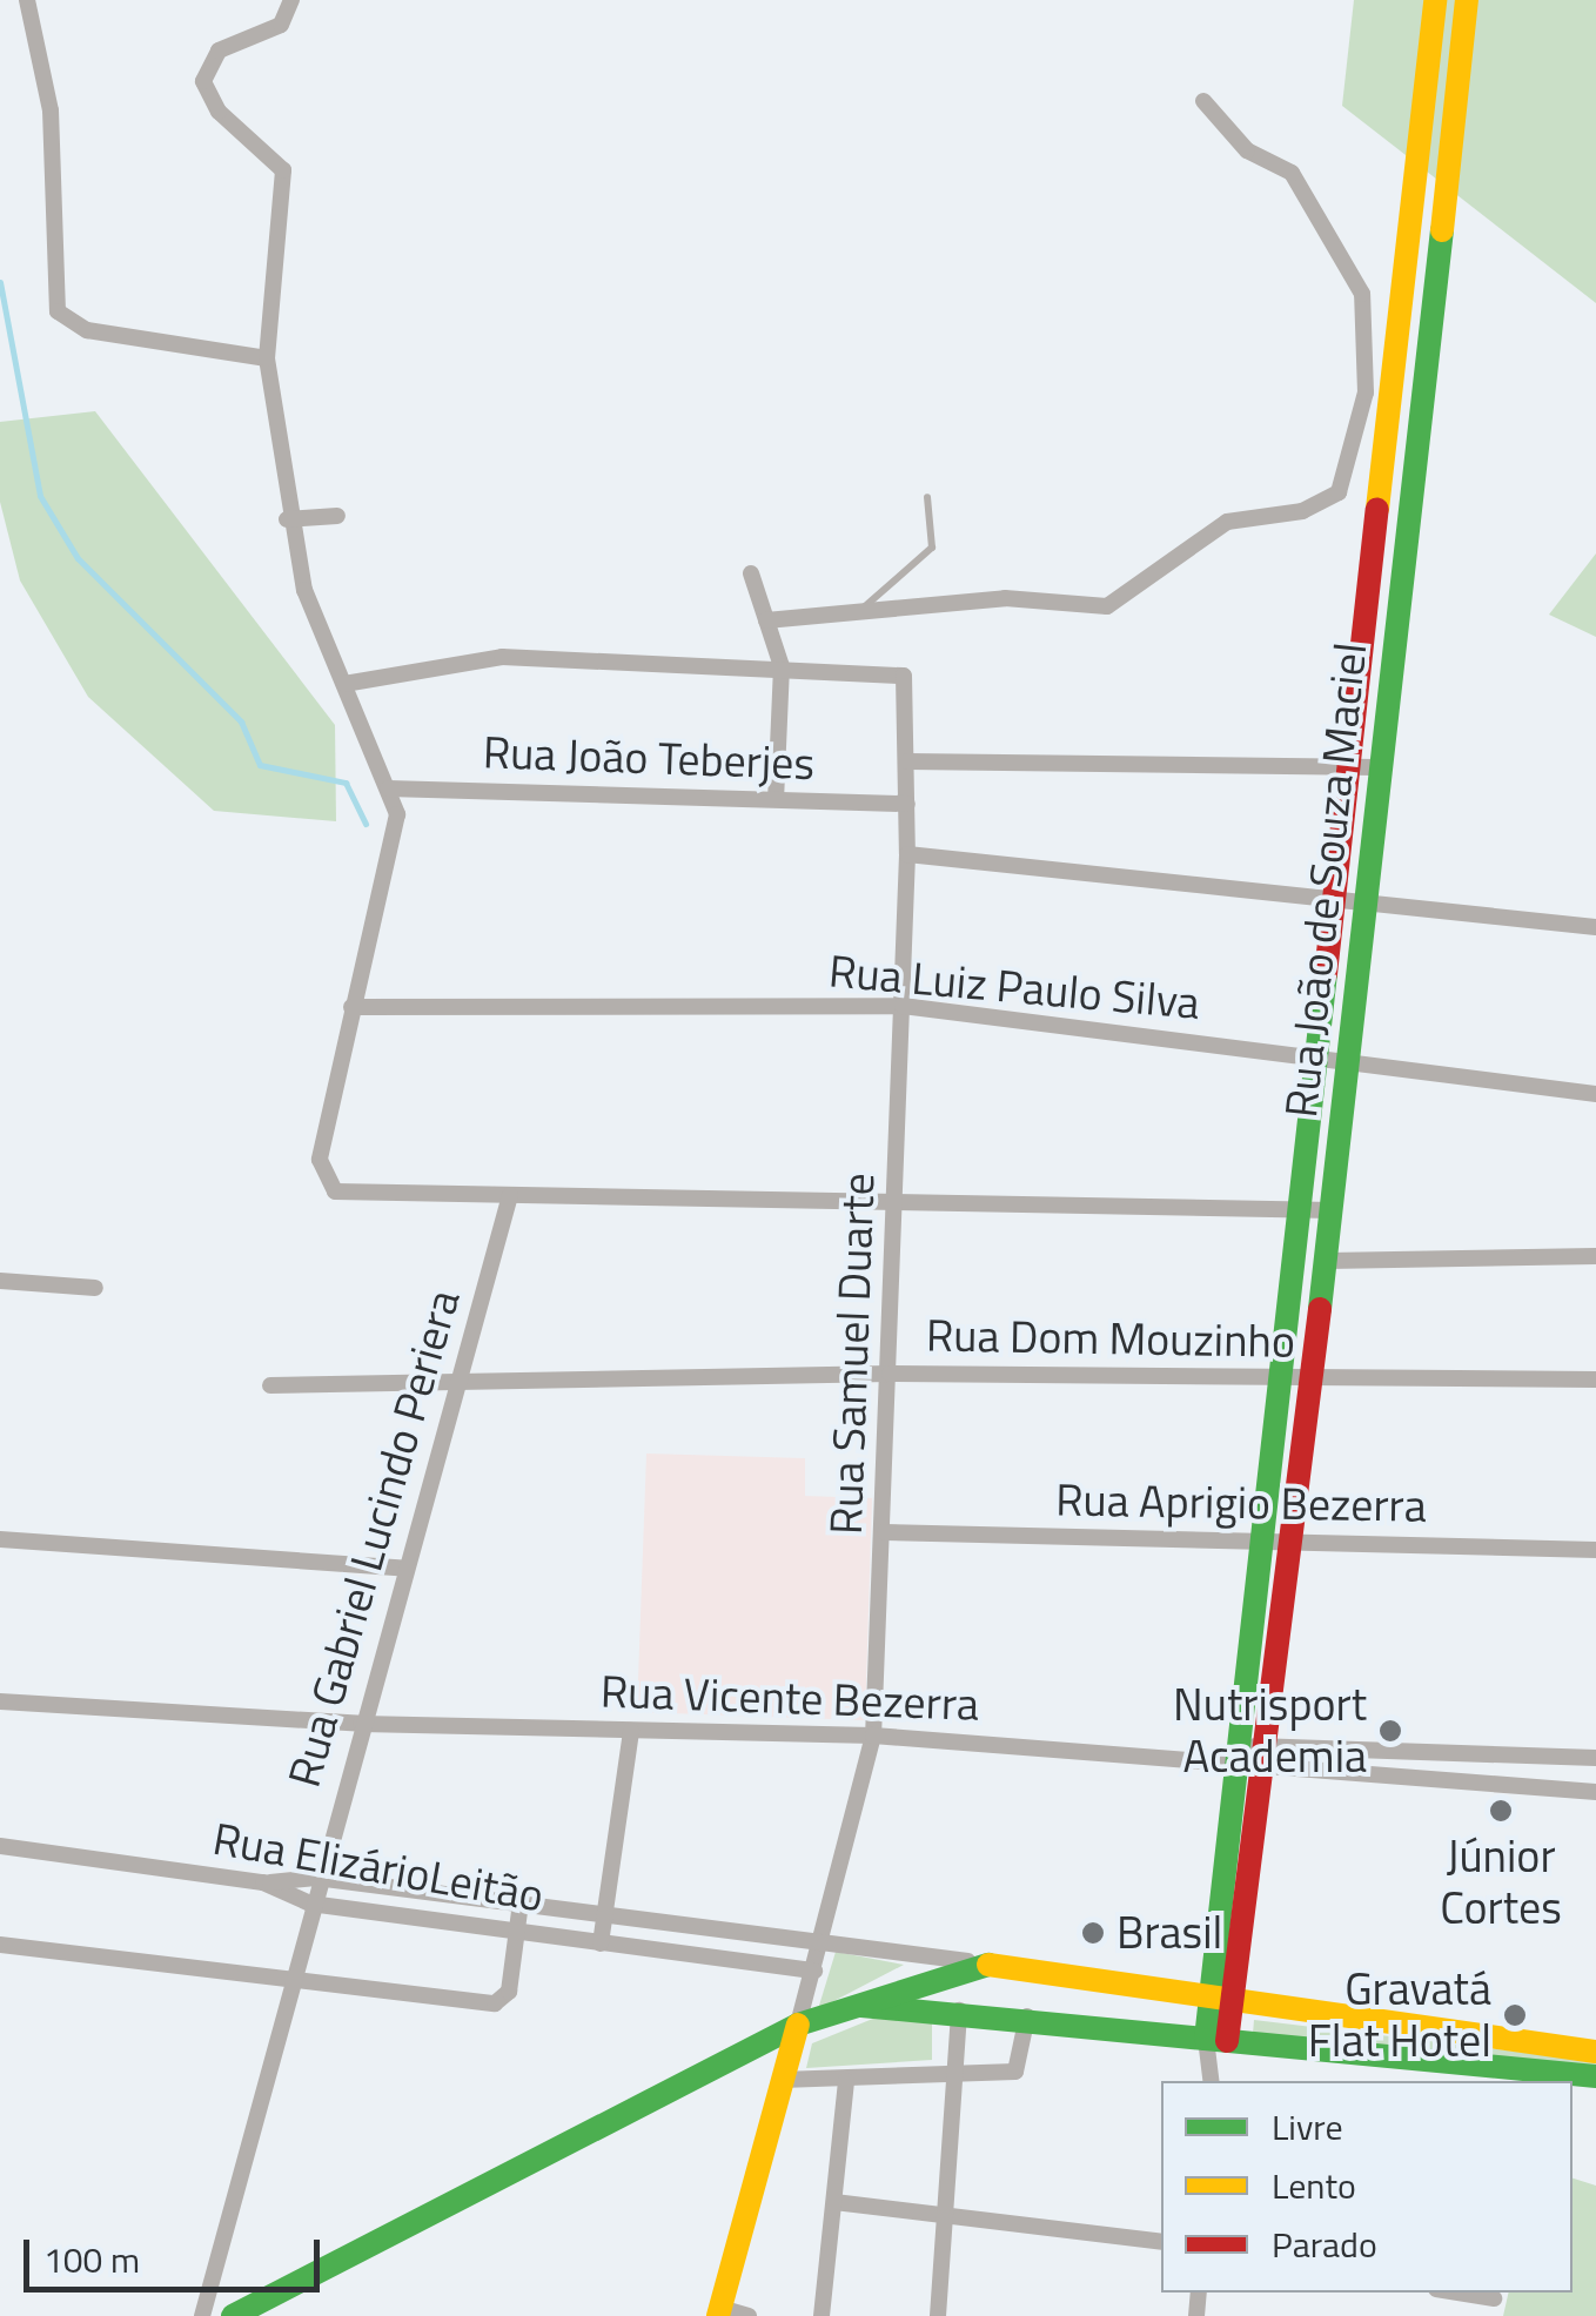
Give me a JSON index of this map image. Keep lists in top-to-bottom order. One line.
{"streets":{"street":["Rua João Teberjes","Rua João de Souza Maciel","Rua Luiz Paulo Silva","Rua Dom Mouzinho","Rua Samuel Duarte","Rua Aprigio Bezerra","Rua Gabriel Lucindo Periera","Rua Vicente Bezerra","Rua ElizárioLeitão"]},"crossings":[["Rua João Teberjes","Rua Samuel Duarte"],["Rua João de Souza Maciel","Rua Luiz Paulo Silva"],["Rua João de Souza Maciel","Rua Dom Mouzinho"],["Rua João de Souza Maciel","Rua Aprigio Bezerra"],["Rua João de Souza Maciel","Rua Vicente Bezerra"],["Rua Luiz Paulo Silva","Rua Samuel Duarte"],["Rua Dom Mouzinho","Rua Samuel Duarte"],["Rua Dom Mouzinho","Rua Gabriel Lucindo Periera"],["Rua Samuel Duarte","Rua Aprigio Bezerra"],["Rua Samuel Duarte","Rua Vicente Bezerra"],["Rua Samuel Duarte","Rua ElizárioLeitão"],["Rua Gabriel Lucindo Periera","Rua Vicente Bezerra"],["Rua Gabriel Lucindo Periera","Rua ElizárioLeitão"]],"places":["Nutrisport Academia","Júnior Cortes","Brasil","Gravatá Flat Hotel"],"legend":["Livre","Lento","Parado"],"scale_bar":"100 m"}
